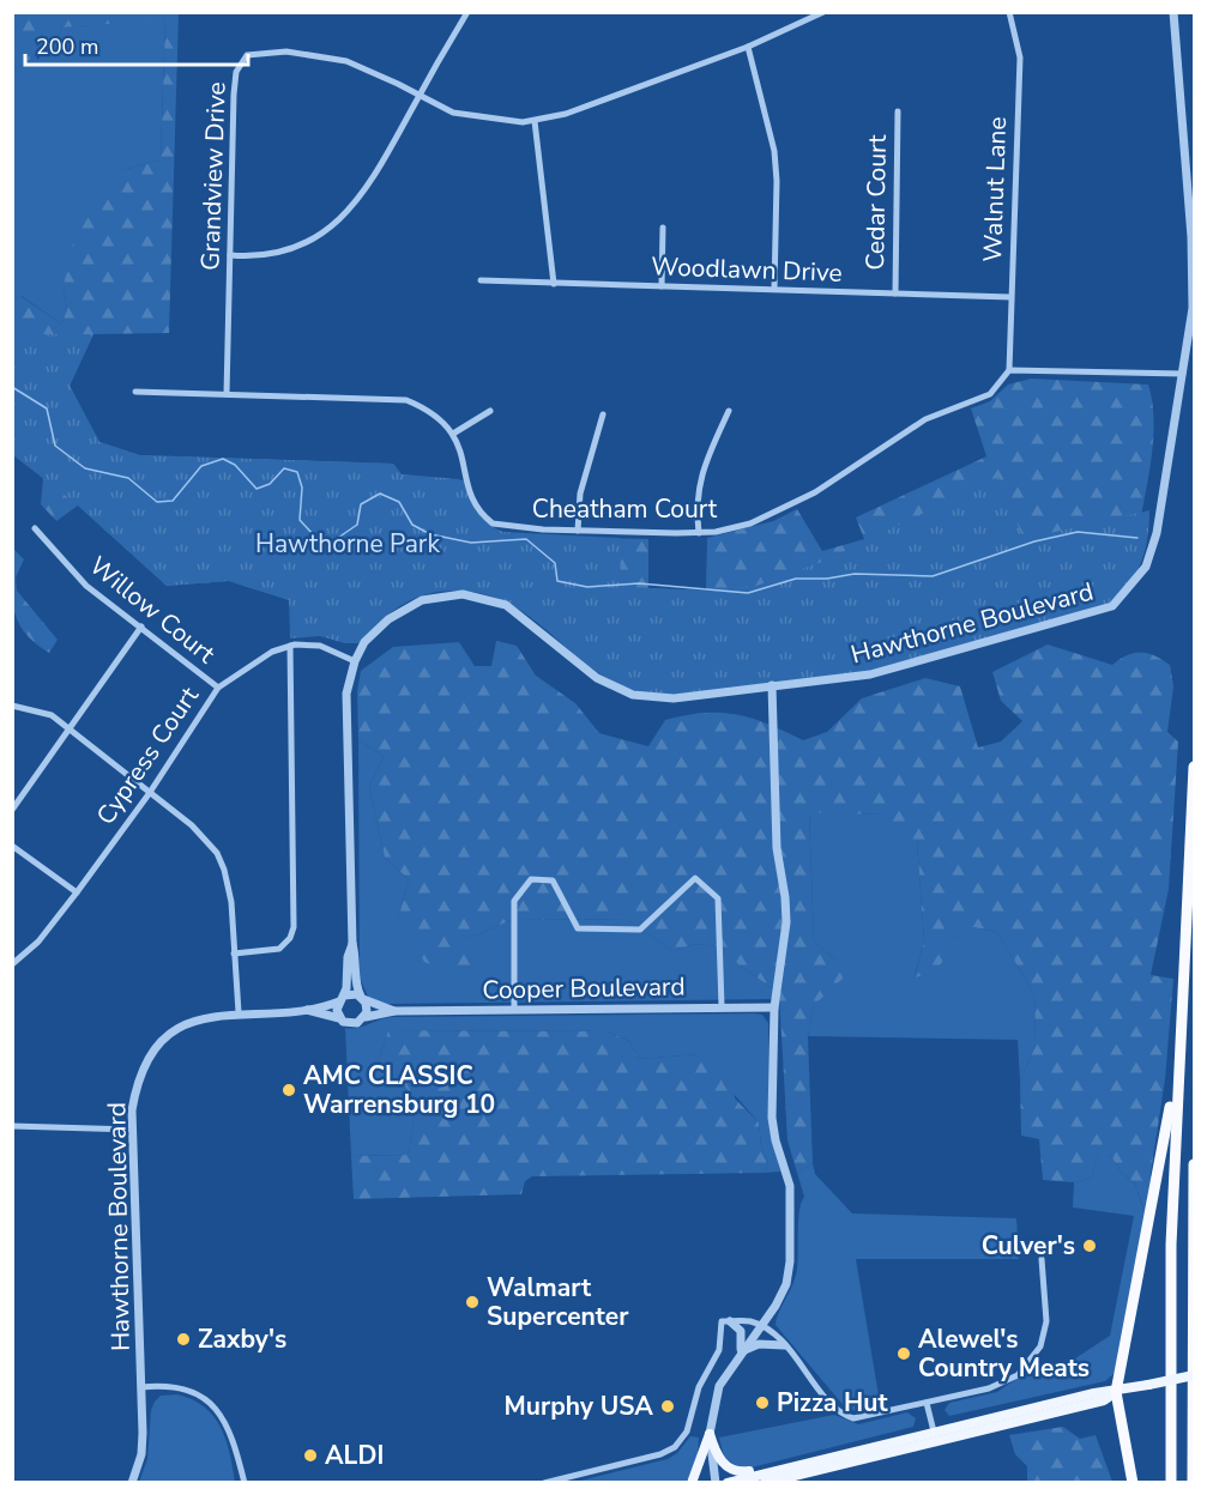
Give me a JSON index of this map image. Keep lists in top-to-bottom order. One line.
{"streets":{"street":["Grandview Drive","Walnut Lane","Cedar Court","Woodlawn Drive","Cheatham Court","Willow Court","Hawthorne Boulevard","Cypress Court","Cooper Boulevard"]},"crossings":[["Grandview Drive","Cheatham Court"],["Walnut Lane","Woodlawn Drive"],["Walnut Lane","Cheatham Court"],["Cedar Court","Woodlawn Drive"],["Willow Court","Cypress Court"],["Hawthorne Boulevard","Cypress Court"],["Hawthorne Boulevard","Cooper Boulevard"]],"parks":["Hawthorne Park"],"places":["AMC CLASSIC Warrensburg 10","Culver's","Walmart Supercenter","Zaxby's","Alewel's Country Meats","Pizza Hut","Murphy USA","ALDI"],"scale_bar":"200 m"}
